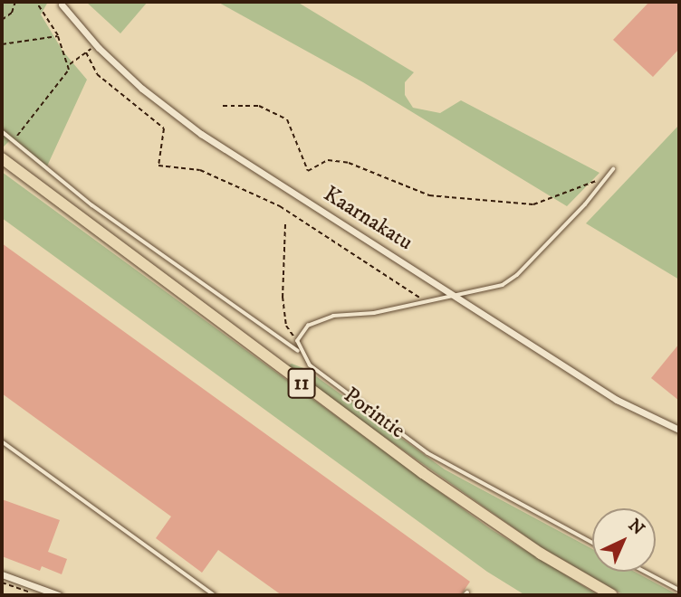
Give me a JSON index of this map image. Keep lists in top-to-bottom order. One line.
{"streets":{"highway":["11","Porintie"],"street":["Kaarnakatu"]},"north":"top right"}
